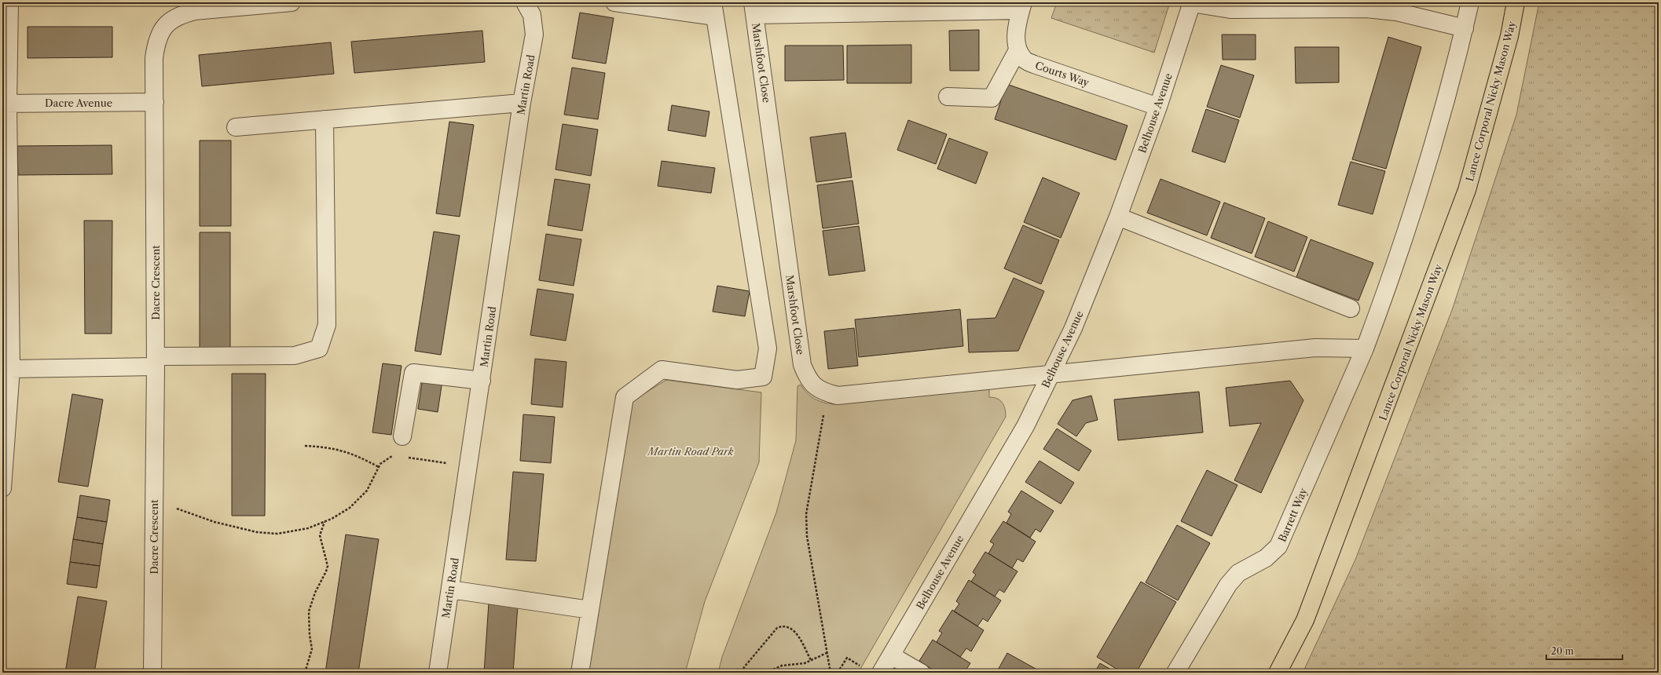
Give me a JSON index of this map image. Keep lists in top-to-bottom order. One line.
{"streets":{"main road":["Lance Corporal Nicky Mason Way"],"street":["Marshfoot Close","Courts Way","Martin Road","Dacre Avenue","Belhouse Avenue","Dacre Crescent","Barrett Way"]},"crossings":[["Marshfoot Close","Belhouse Avenue"],["Marshfoot Close","Barrett Way"],["Courts Way","Belhouse Avenue"],["Dacre Avenue","Dacre Crescent"]],"parks":["Martin Road Park"],"scale_bar":"20 m"}
